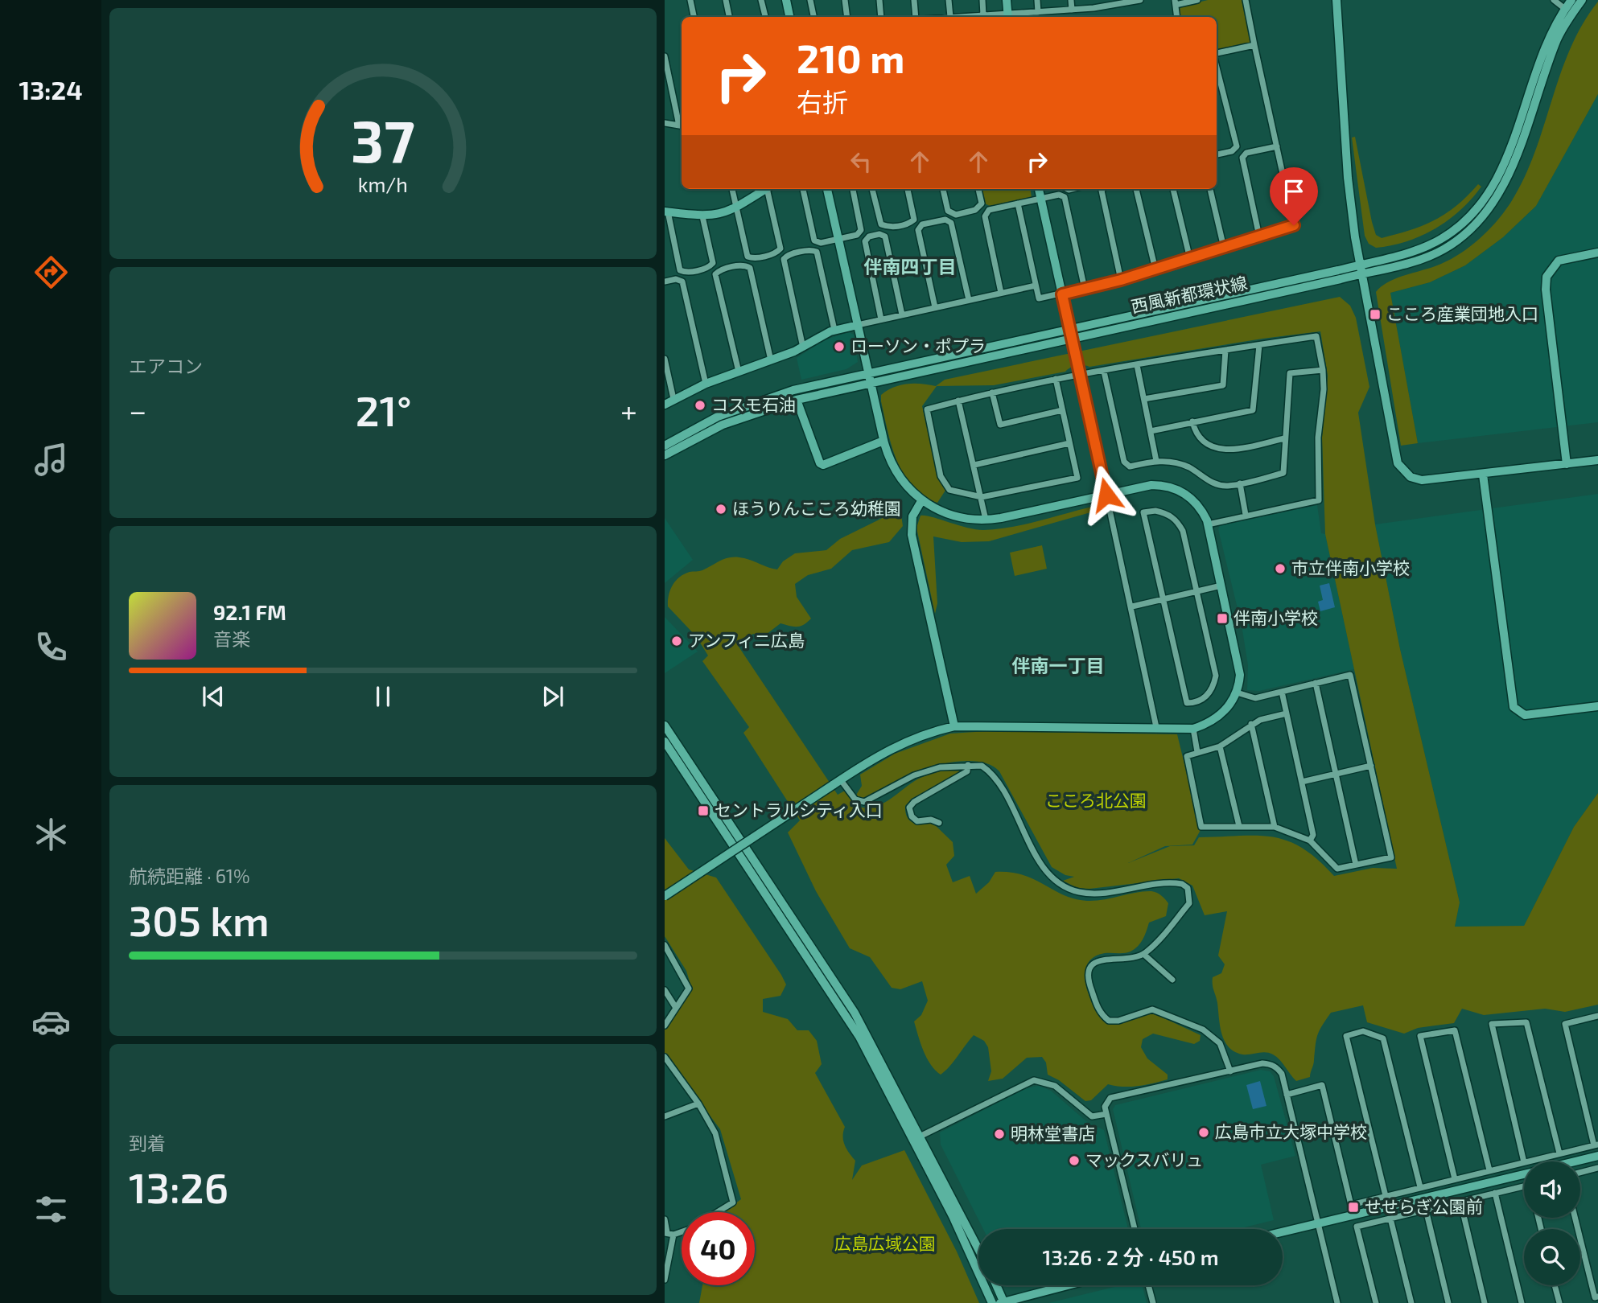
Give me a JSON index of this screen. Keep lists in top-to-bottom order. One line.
{"streets":{"street":["西風新都環状線"]},"districts":["伴南四丁目","伴南一丁目"],"parks":["こころ北公園","広島広域公園"],"places":{"transit":["こころ産業団地入口","伴南小学校","セントラルシティ入口","せせらぎ公園前"],"other":["ローソン・ポプラ","コスモ石油","ほうりんこころ幼稚園","市立伴南小学校","アンフィニ広島","広島市立大塚中学校","明林堂書店","マックスバリュ"]},"page":{"tabs":"13:24","turn":["210 m","右折"],"tile":["エアコン",["航続距離 · 61%","305 km"],["到着","13:26"]],"heat":["−","21°","+"],"song":["92.1 FM","音楽"],"limit":"40","trip":"13:26 · 2 分 · 450 m","gauge":["37","km/h"]}}
